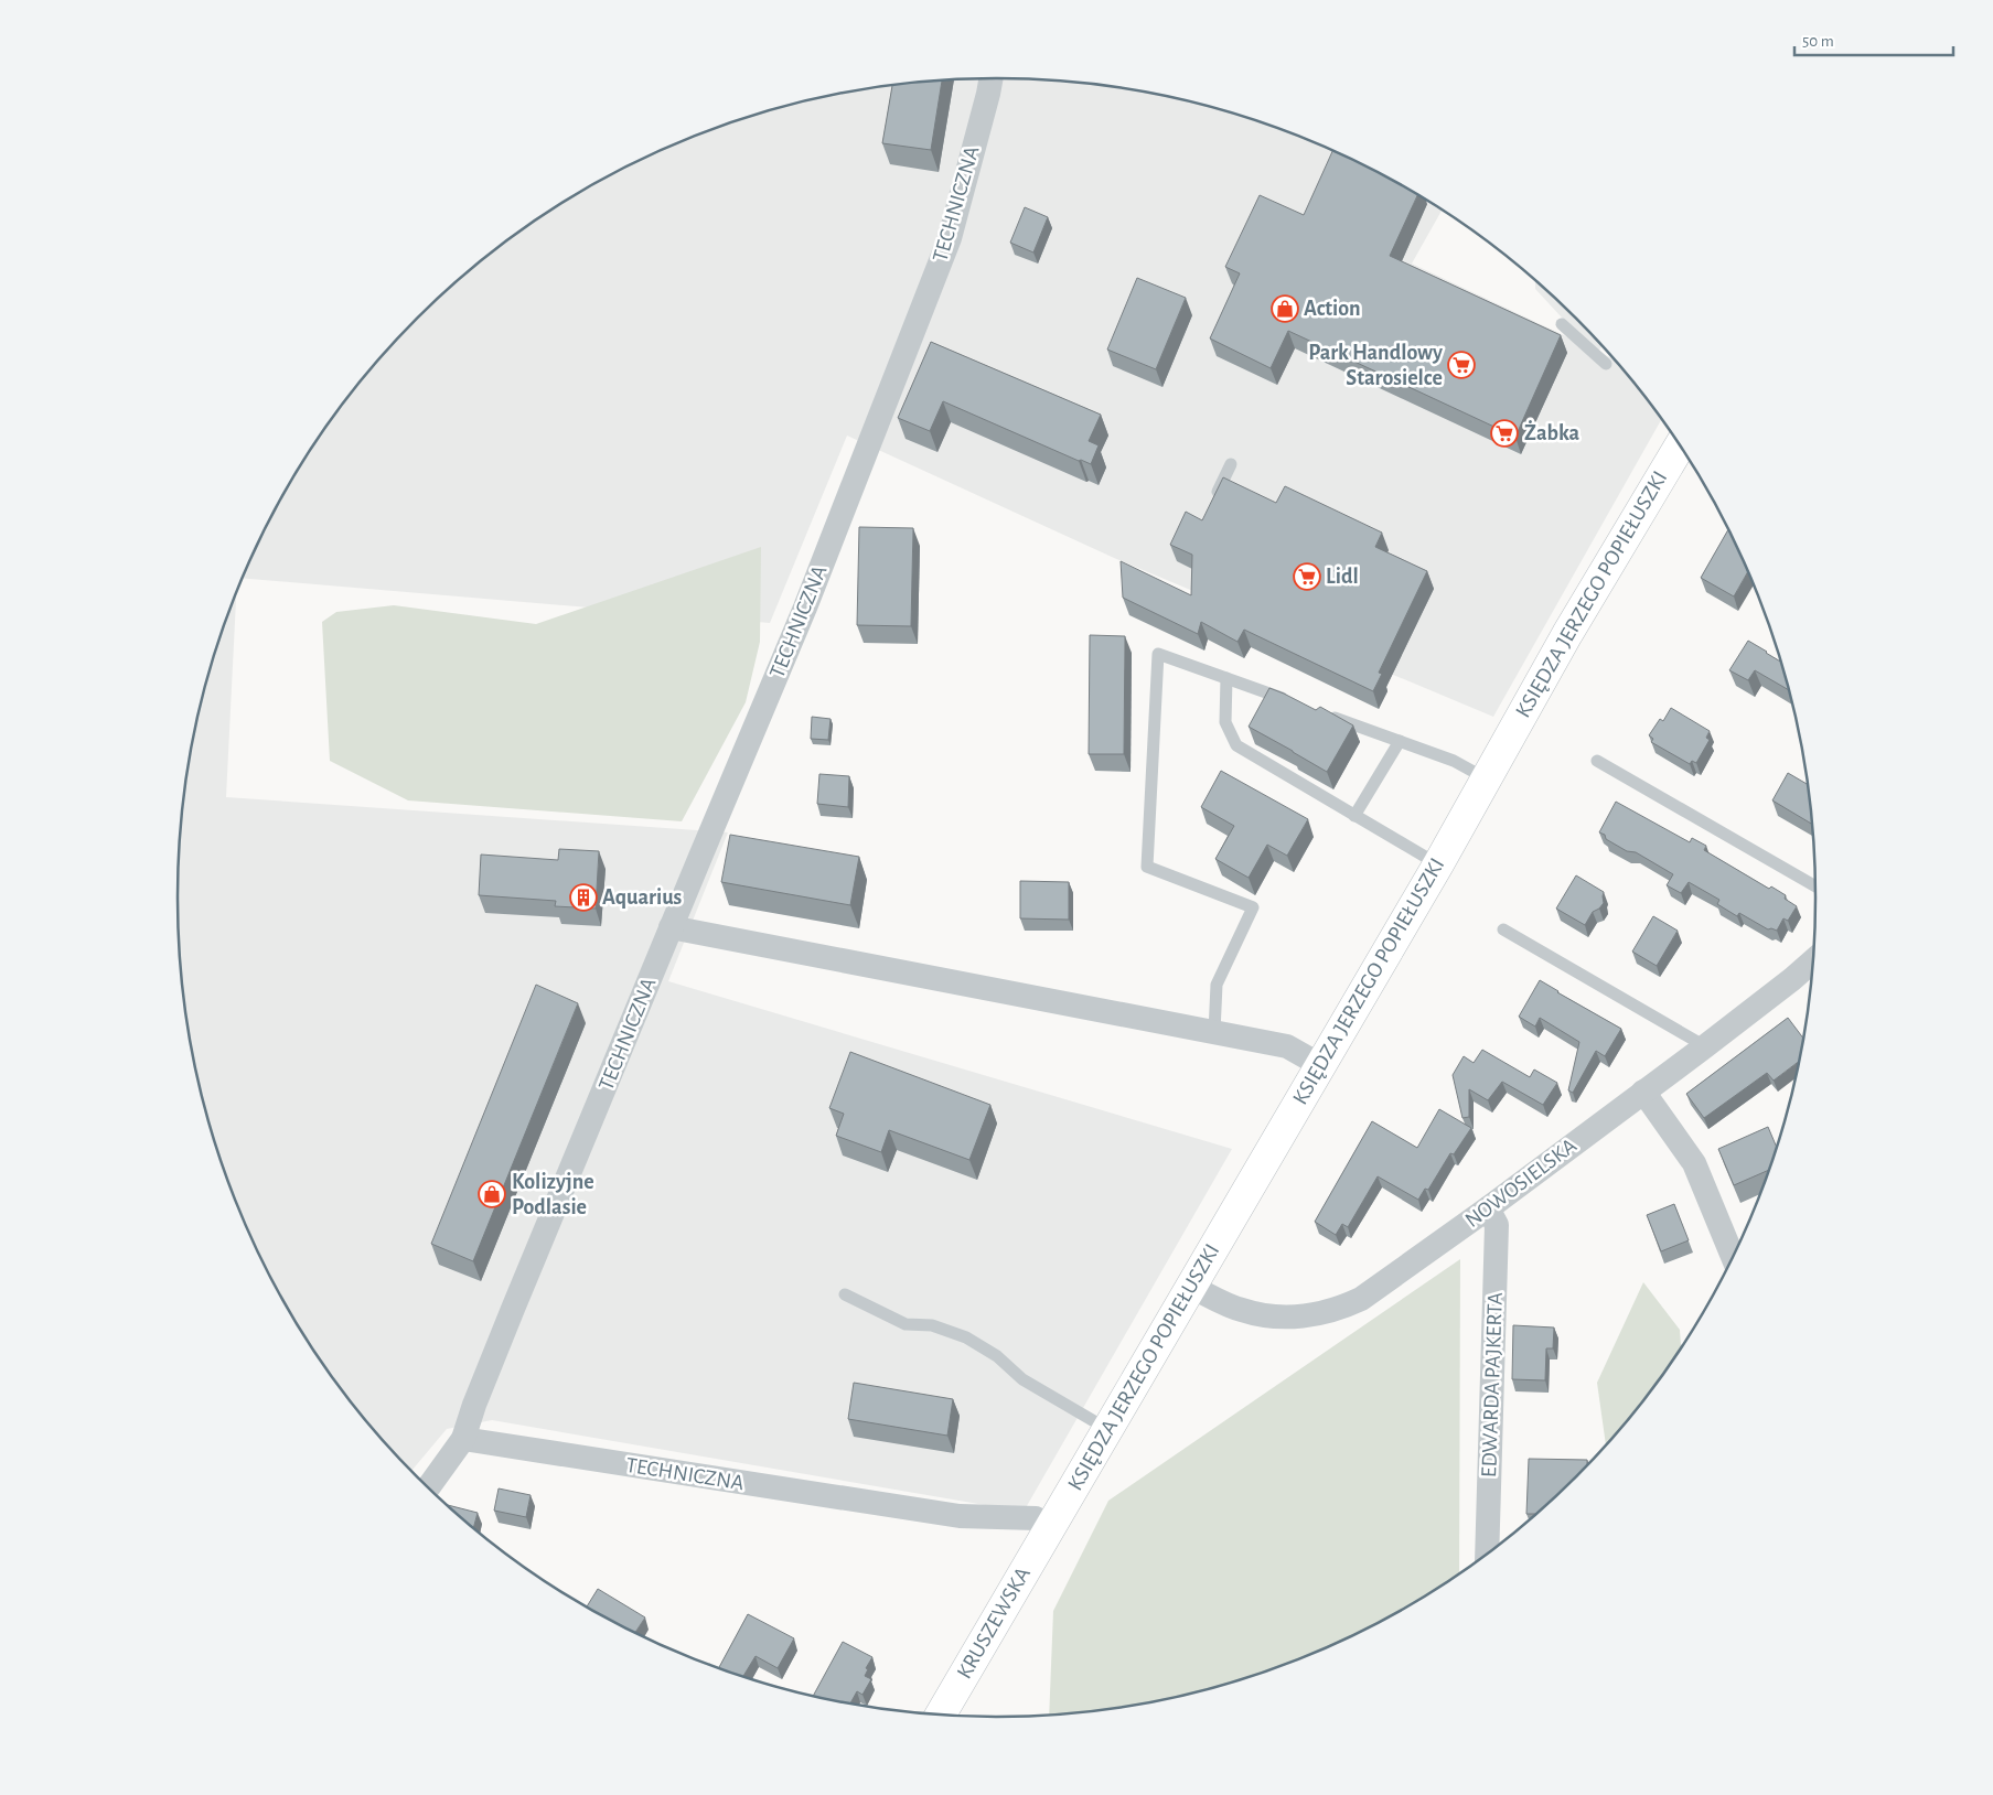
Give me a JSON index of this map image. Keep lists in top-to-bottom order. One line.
{"streets":{"street":["TECHNICZNA","KSIĘDZA JERZEGO POPIEŁUSZKI","NOWOSIELSKA","EDWARDA PAJKERTA","KRUSZEWSKA"]},"crossings":[["TECHNICZNA","KSIĘDZA JERZEGO POPIEŁUSZKI"],["TECHNICZNA","KRUSZEWSKA"],["KSIĘDZA JERZEGO POPIEŁUSZKI","NOWOSIELSKA"],["KSIĘDZA JERZEGO POPIEŁUSZKI","KRUSZEWSKA"],["NOWOSIELSKA","EDWARDA PAJKERTA"]],"places":{"shop":["Action","Kolizyjne Podlasie"],"supermarket":["Park Handlowy Starosielce","Żabka","Lidl"],"building":["Aquarius"]},"scale_bar":"50 m"}
